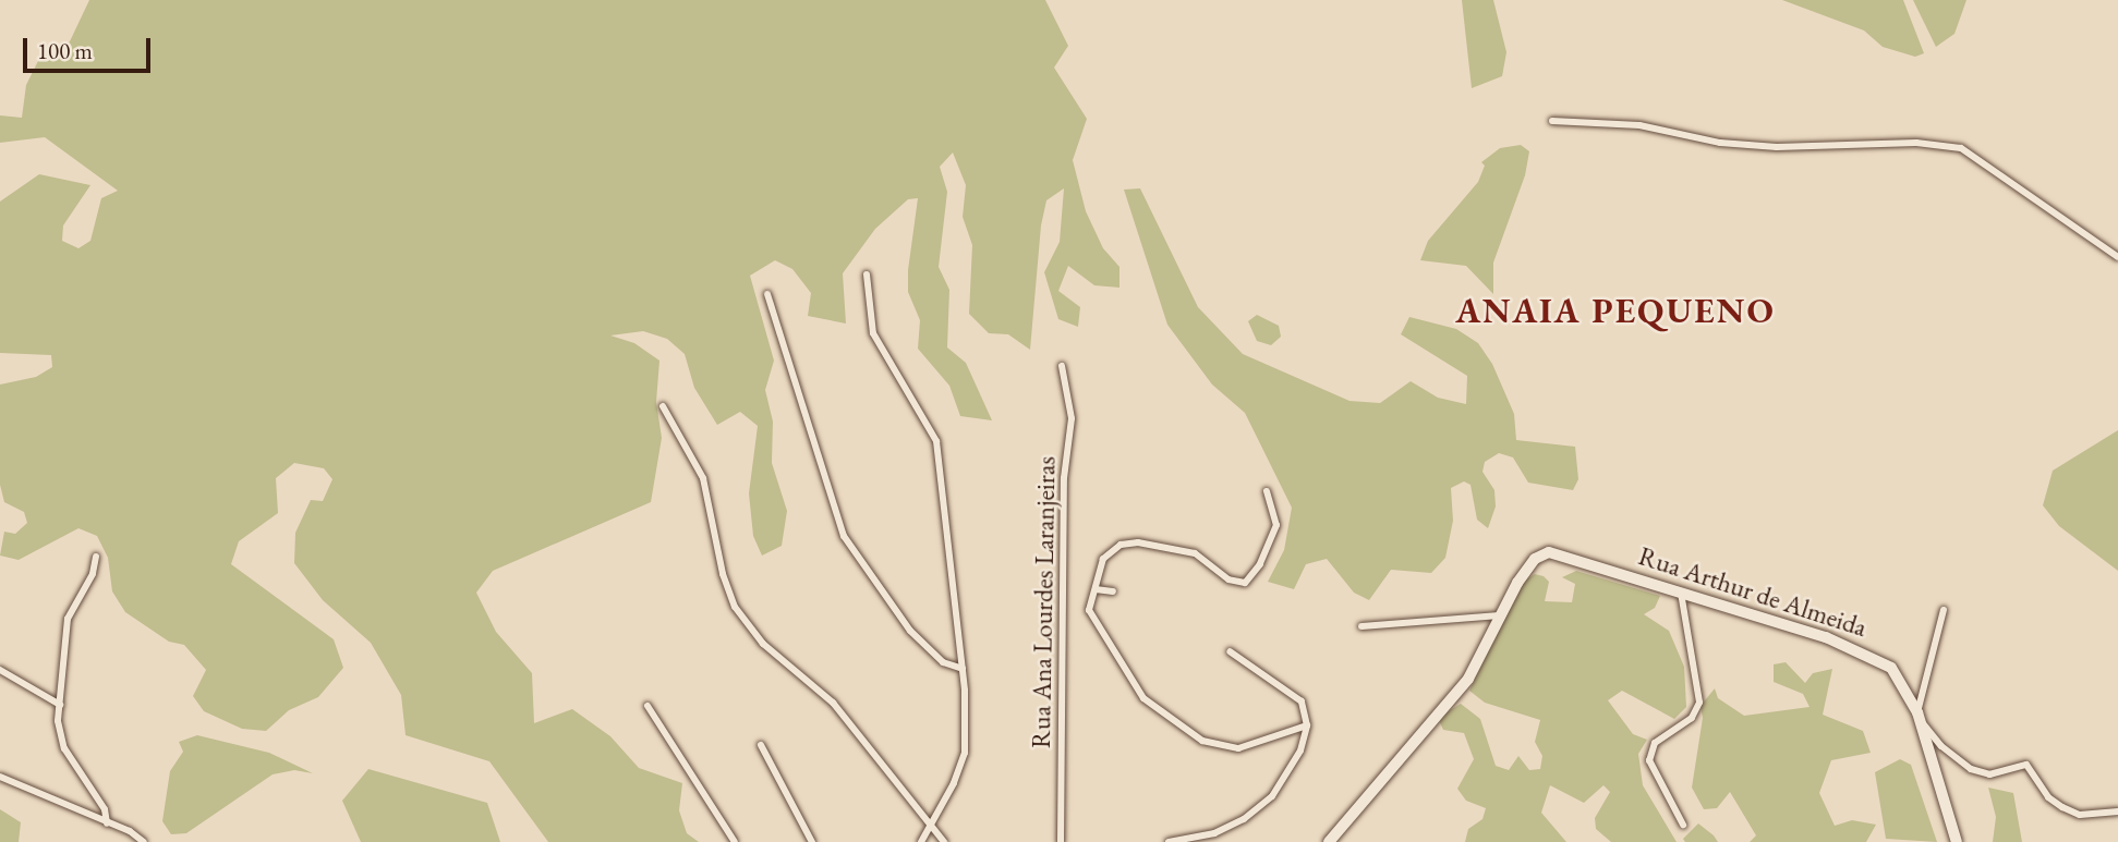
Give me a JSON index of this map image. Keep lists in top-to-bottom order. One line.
{"streets":{"street":["Rua Arthur de Almeida","Rua Ana Lourdes Laranjeiras"]},"districts":["ANAIA PEQUENO"],"scale_bar":"100 m"}
